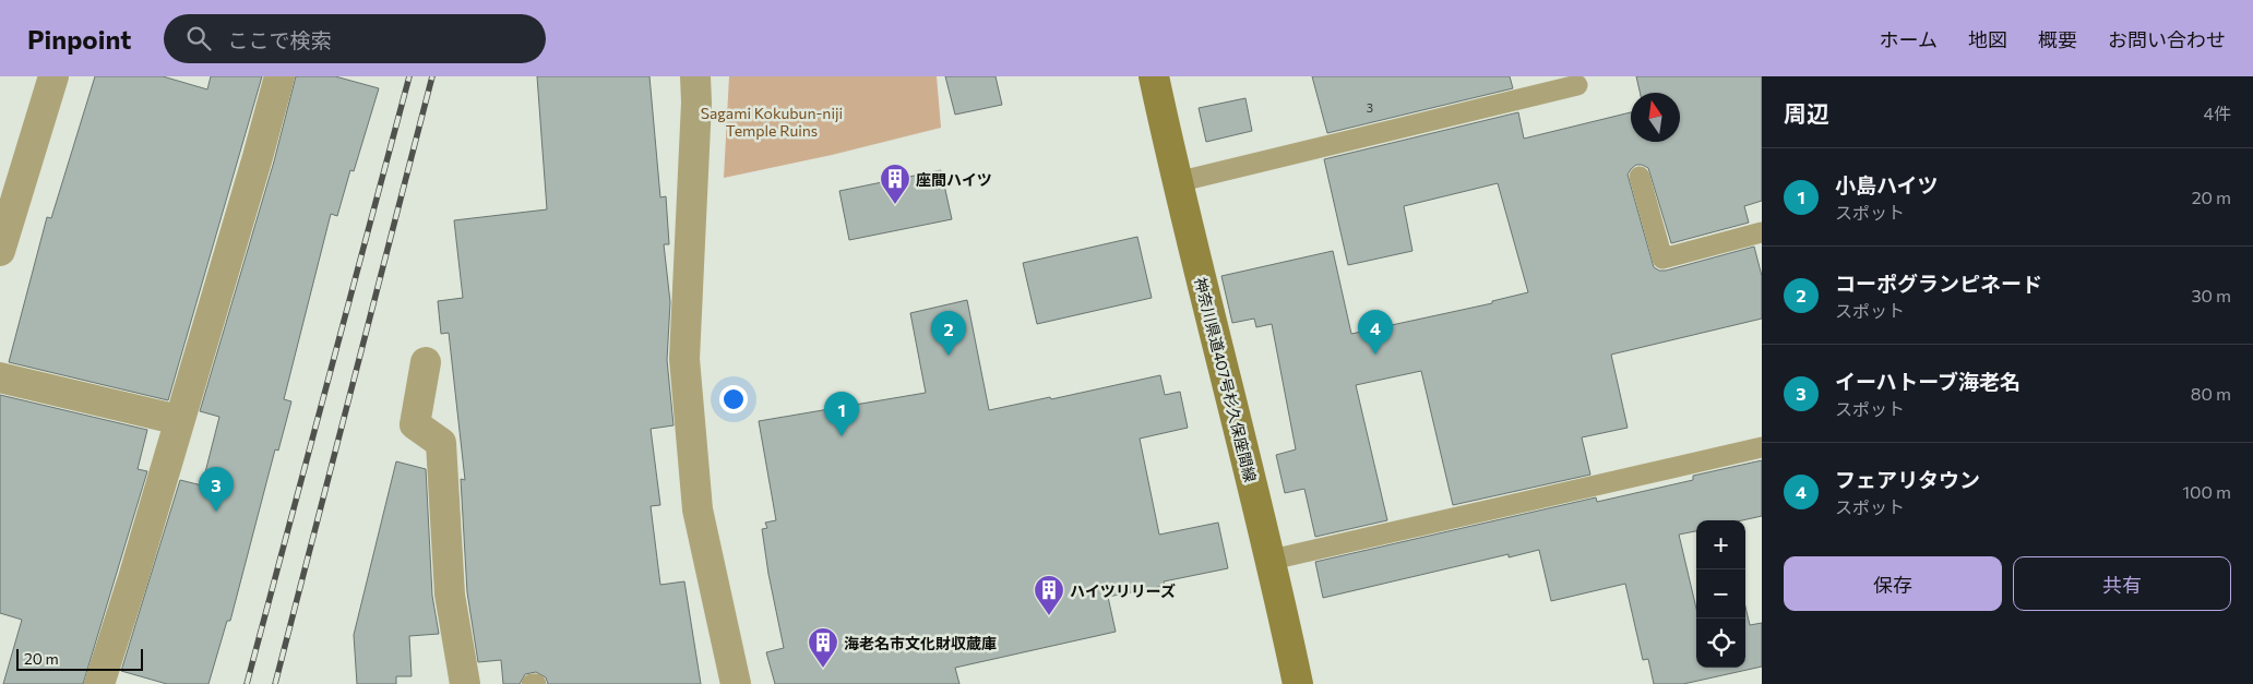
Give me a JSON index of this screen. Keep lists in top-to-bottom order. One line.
{"streets":{"main road":["神奈川県道407号杉久保座間線"]},"parks":["Sagami Kokubun-niji Temple Ruins"],"places":{"building":["座間ハイツ","ハイツリリーズ","海老名市文化財収蔵庫"]},"house_numbers":["3"],"scale_bar":"20 m","north":"top","page":{"header":"Pinpoint","search":"ここで検索","nav":["ホーム","地図","概要","お問い合わせ"],"heading":["周辺","4件"],"list":[{"mark":"1","name":"小島ハイツ","note":"スポット","value":"20 m"},{"mark":"2","name":"コーポグランピネード","note":"スポット","value":"30 m"},{"mark":"3","name":"イーハトーブ海老名","note":"スポット","value":"80 m"},{"mark":"4","name":"フェアリタウン","note":"スポット","value":"100 m"}],"pins":["4","2","1","3"],"map_buttons":["+","−"],"buttons":["保存","共有"],"scale":"20 m"}}
